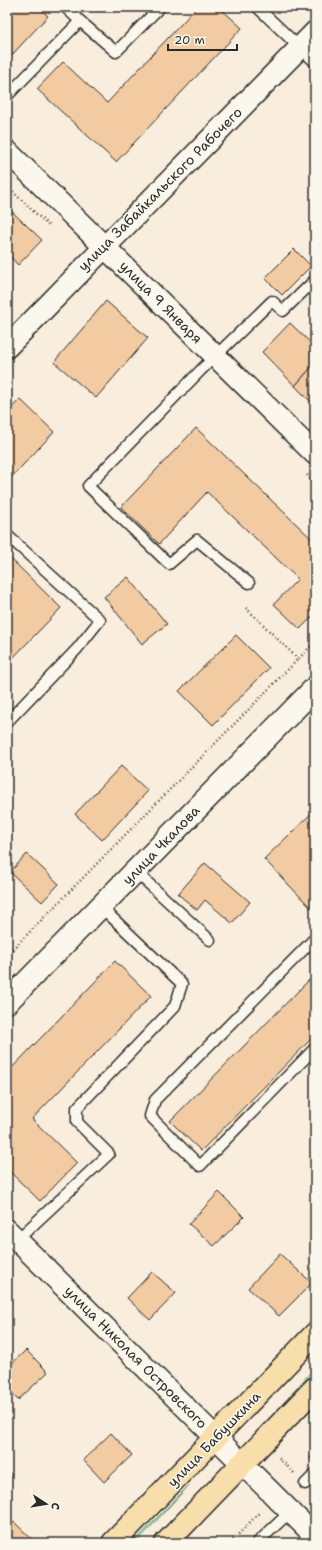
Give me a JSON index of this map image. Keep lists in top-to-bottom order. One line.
{"streets":{"main road":["улица Чкалова","улица Бабушкина"],"street":["улица Забайкальского Рабочего","улица 9 Января","улица Николая Островского"]},"crossings":[["улица Забайкальского Рабочего","улица 9 Января"],["улица Николая Островского","улица Бабушкина"]],"scale_bar":"20 m","north":"right"}
